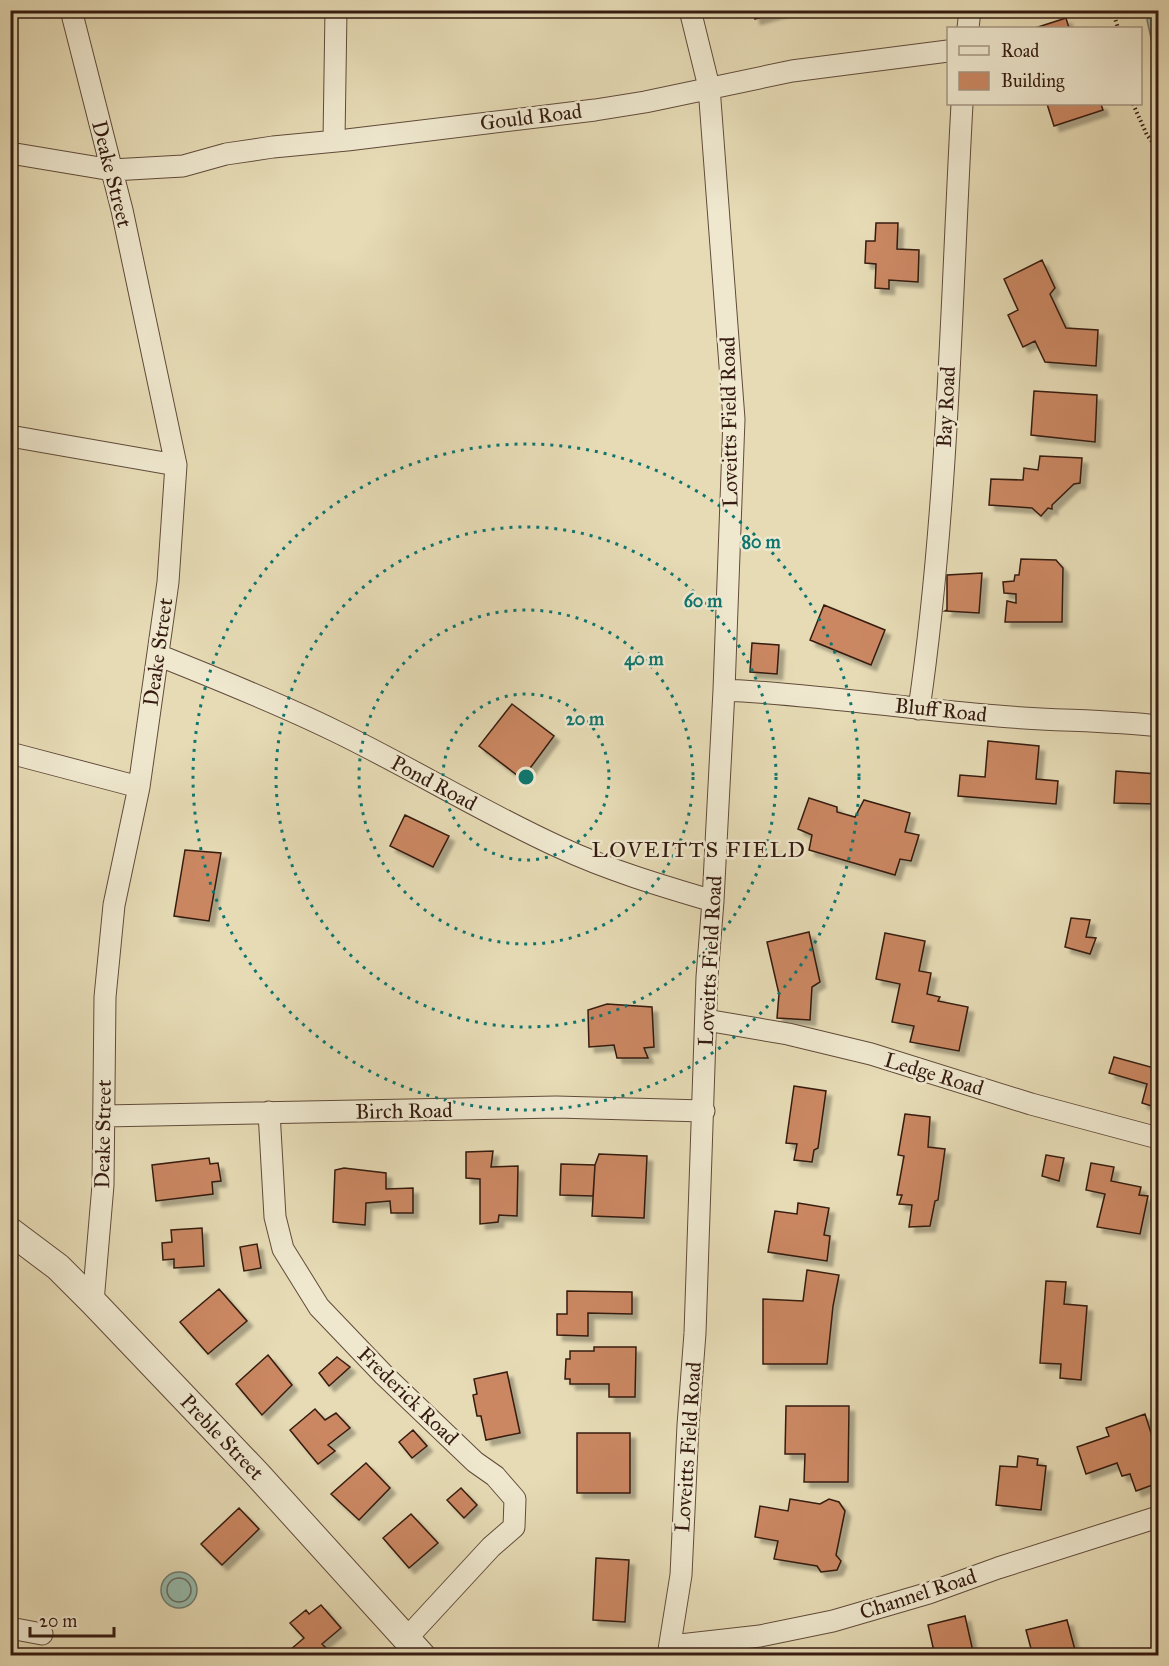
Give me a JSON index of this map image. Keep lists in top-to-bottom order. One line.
{"streets":{"street":["Gould Road","Deake Street","Bay Road","Loveitts Field Road","Bluff Road","Pond Road","Ledge Road","Birch Road","Frederick Road","Preble Street","Channel Road"]},"crossings":[["Gould Road","Deake Street"],["Gould Road","Loveitts Field Road"],["Deake Street","Pond Road"],["Deake Street","Birch Road"],["Deake Street","Preble Street"],["Bay Road","Bluff Road"],["Loveitts Field Road","Bluff Road"],["Loveitts Field Road","Pond Road"],["Loveitts Field Road","Ledge Road"],["Loveitts Field Road","Birch Road"],["Loveitts Field Road","Channel Road"],["Birch Road","Frederick Road"],["Frederick Road","Preble Street"]],"districts":["LOVEITTS FIELD"],"legend":["Road","Building"],"scale_bar":"20 m","rings":["80 m","60 m","40 m","20 m"]}
